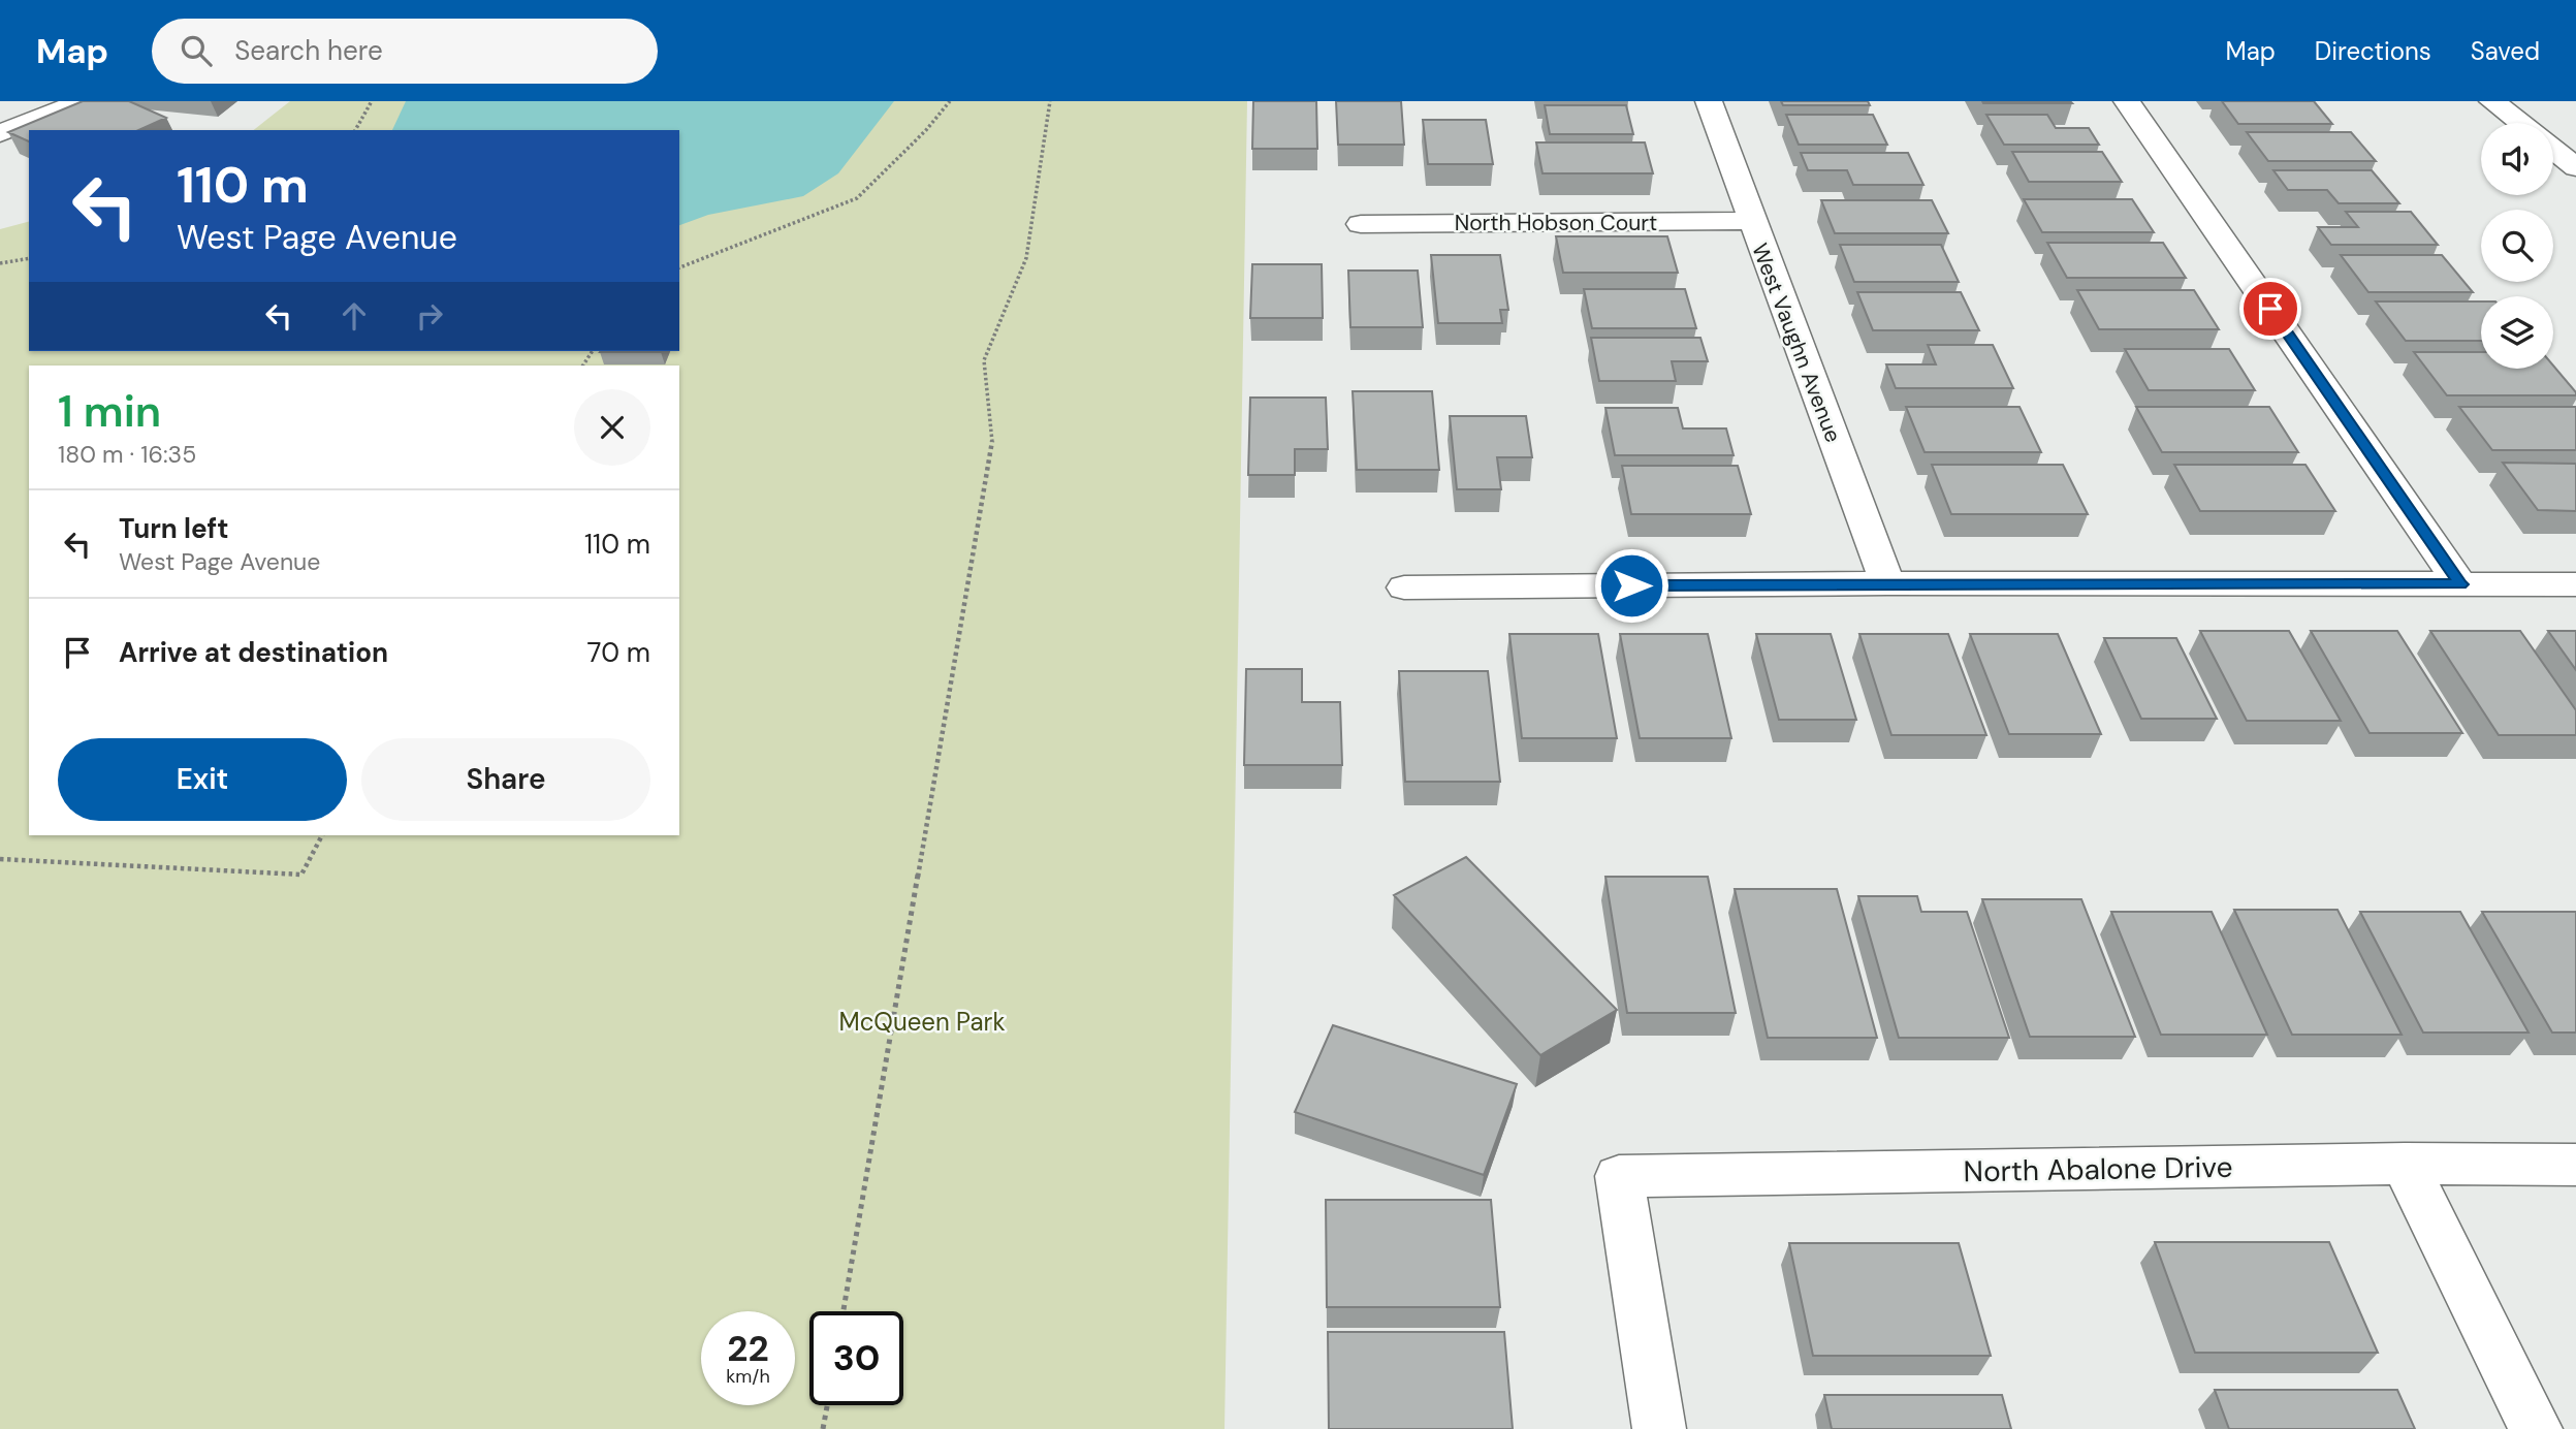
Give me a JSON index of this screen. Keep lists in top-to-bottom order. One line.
{"streets":{"street":["North Hobson Court","West Vaughn Avenue","North Abalone Drive"]},"crossings":[["North Hobson Court","West Vaughn Avenue"]],"parks":["McQueen Park"],"page":{"header":"Map","search":"Search here","nav":["Map","Directions","Saved"],"turn":["110 m","West Page Avenue"],"heading":["1 min","180 m · 16:35"],"list":[{"name":"Turn left","note":"West Page Avenue","value":"110 m"},{"name":"Arrive at destination","value":"70 m"}],"buttons":["Exit","Share"],"speed":"22 km/h","limit":"30"}}
